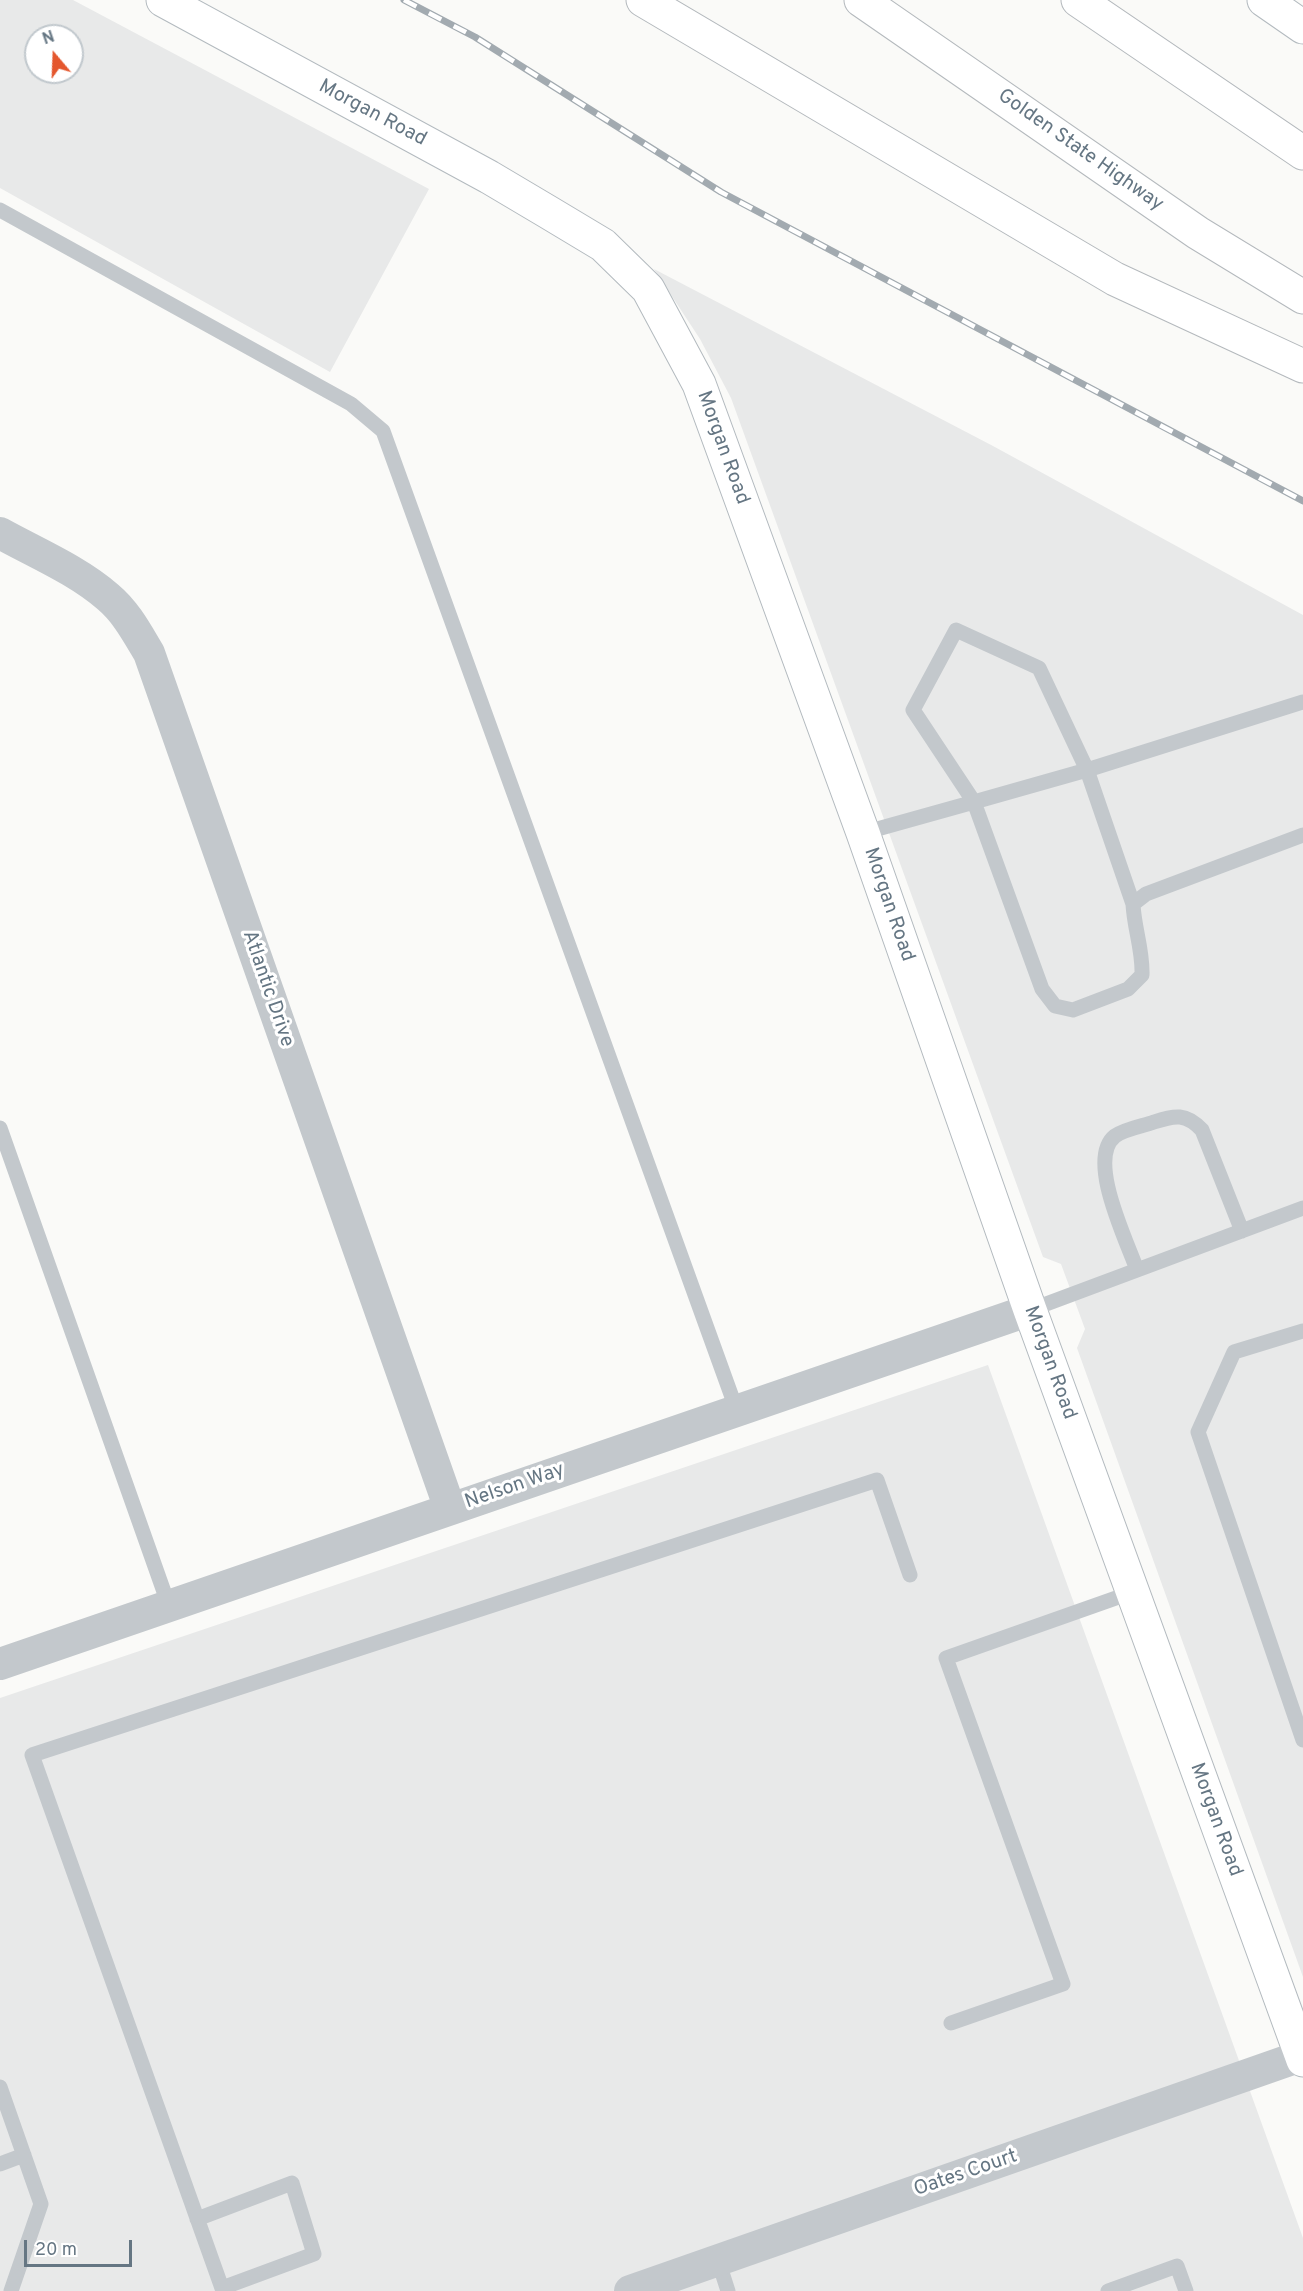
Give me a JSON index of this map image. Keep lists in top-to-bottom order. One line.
{"streets":{"main road":["Morgan Road","Golden State Highway"],"street":["Atlantic Drive","Nelson Way","Oates Court"]},"crossings":[["Morgan Road","Nelson Way"],["Morgan Road","Oates Court"],["Atlantic Drive","Nelson Way"]],"scale_bar":"20 m","north":"top"}
